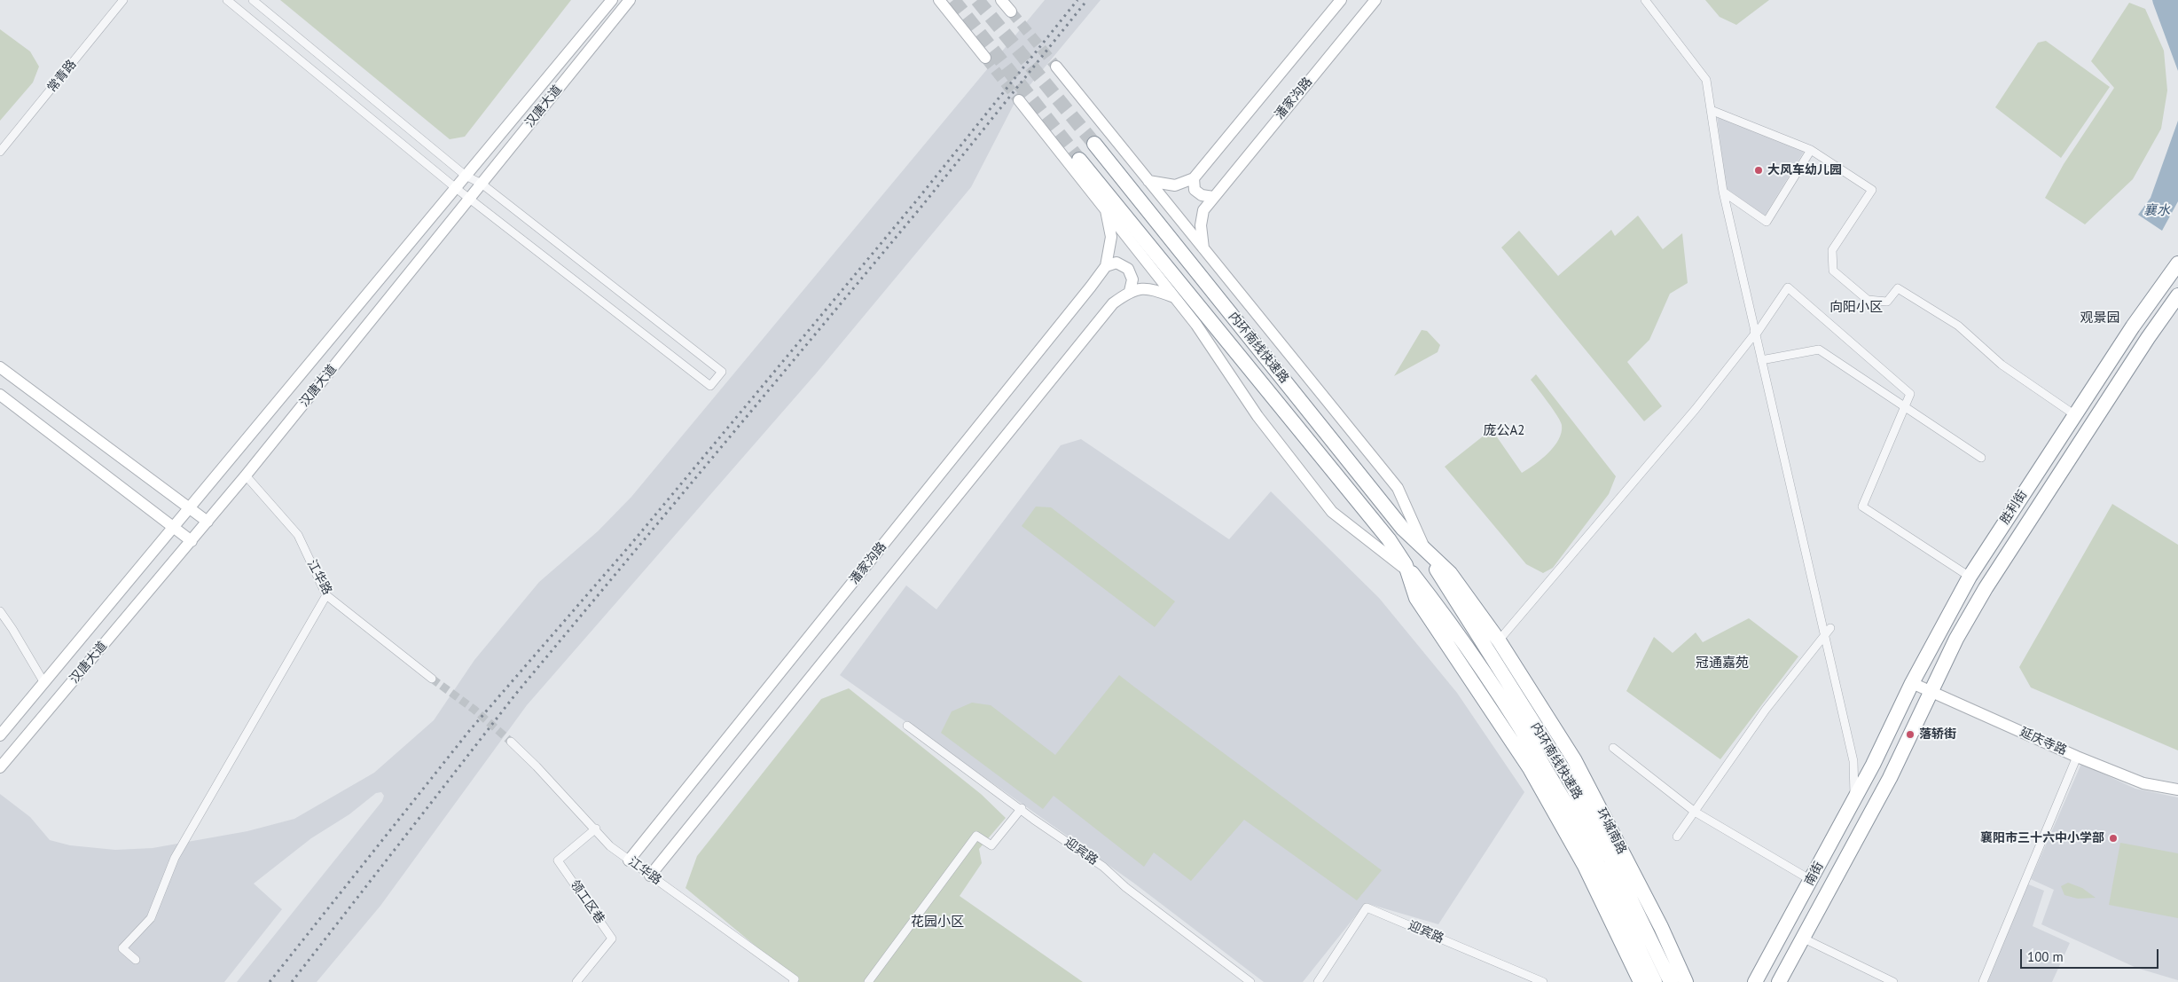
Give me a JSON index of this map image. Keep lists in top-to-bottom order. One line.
{"streets":{"highway":["内环南线快速路","胜利街","环城南路","南街"],"main road":["潘家沟路","汉唐大道","延庆寺路"],"street":["常青路","江华路","迎宾路","领工区巷"]},"crossings":[["潘家沟路","江华路"],["汉唐大道","江华路"],["内环南线快速路","环城南路"],["胜利街","延庆寺路"],["胜利街","南街"],["江华路","领工区巷"],["延庆寺路","南街"]],"districts":["向阳小区","观景园","庞公A2","冠通嘉苑","花园小区"],"water":["襄水"],"places":["大风车幼儿园","落轿街","襄阳市三十六中小学部"],"scale_bar":"100 m"}
